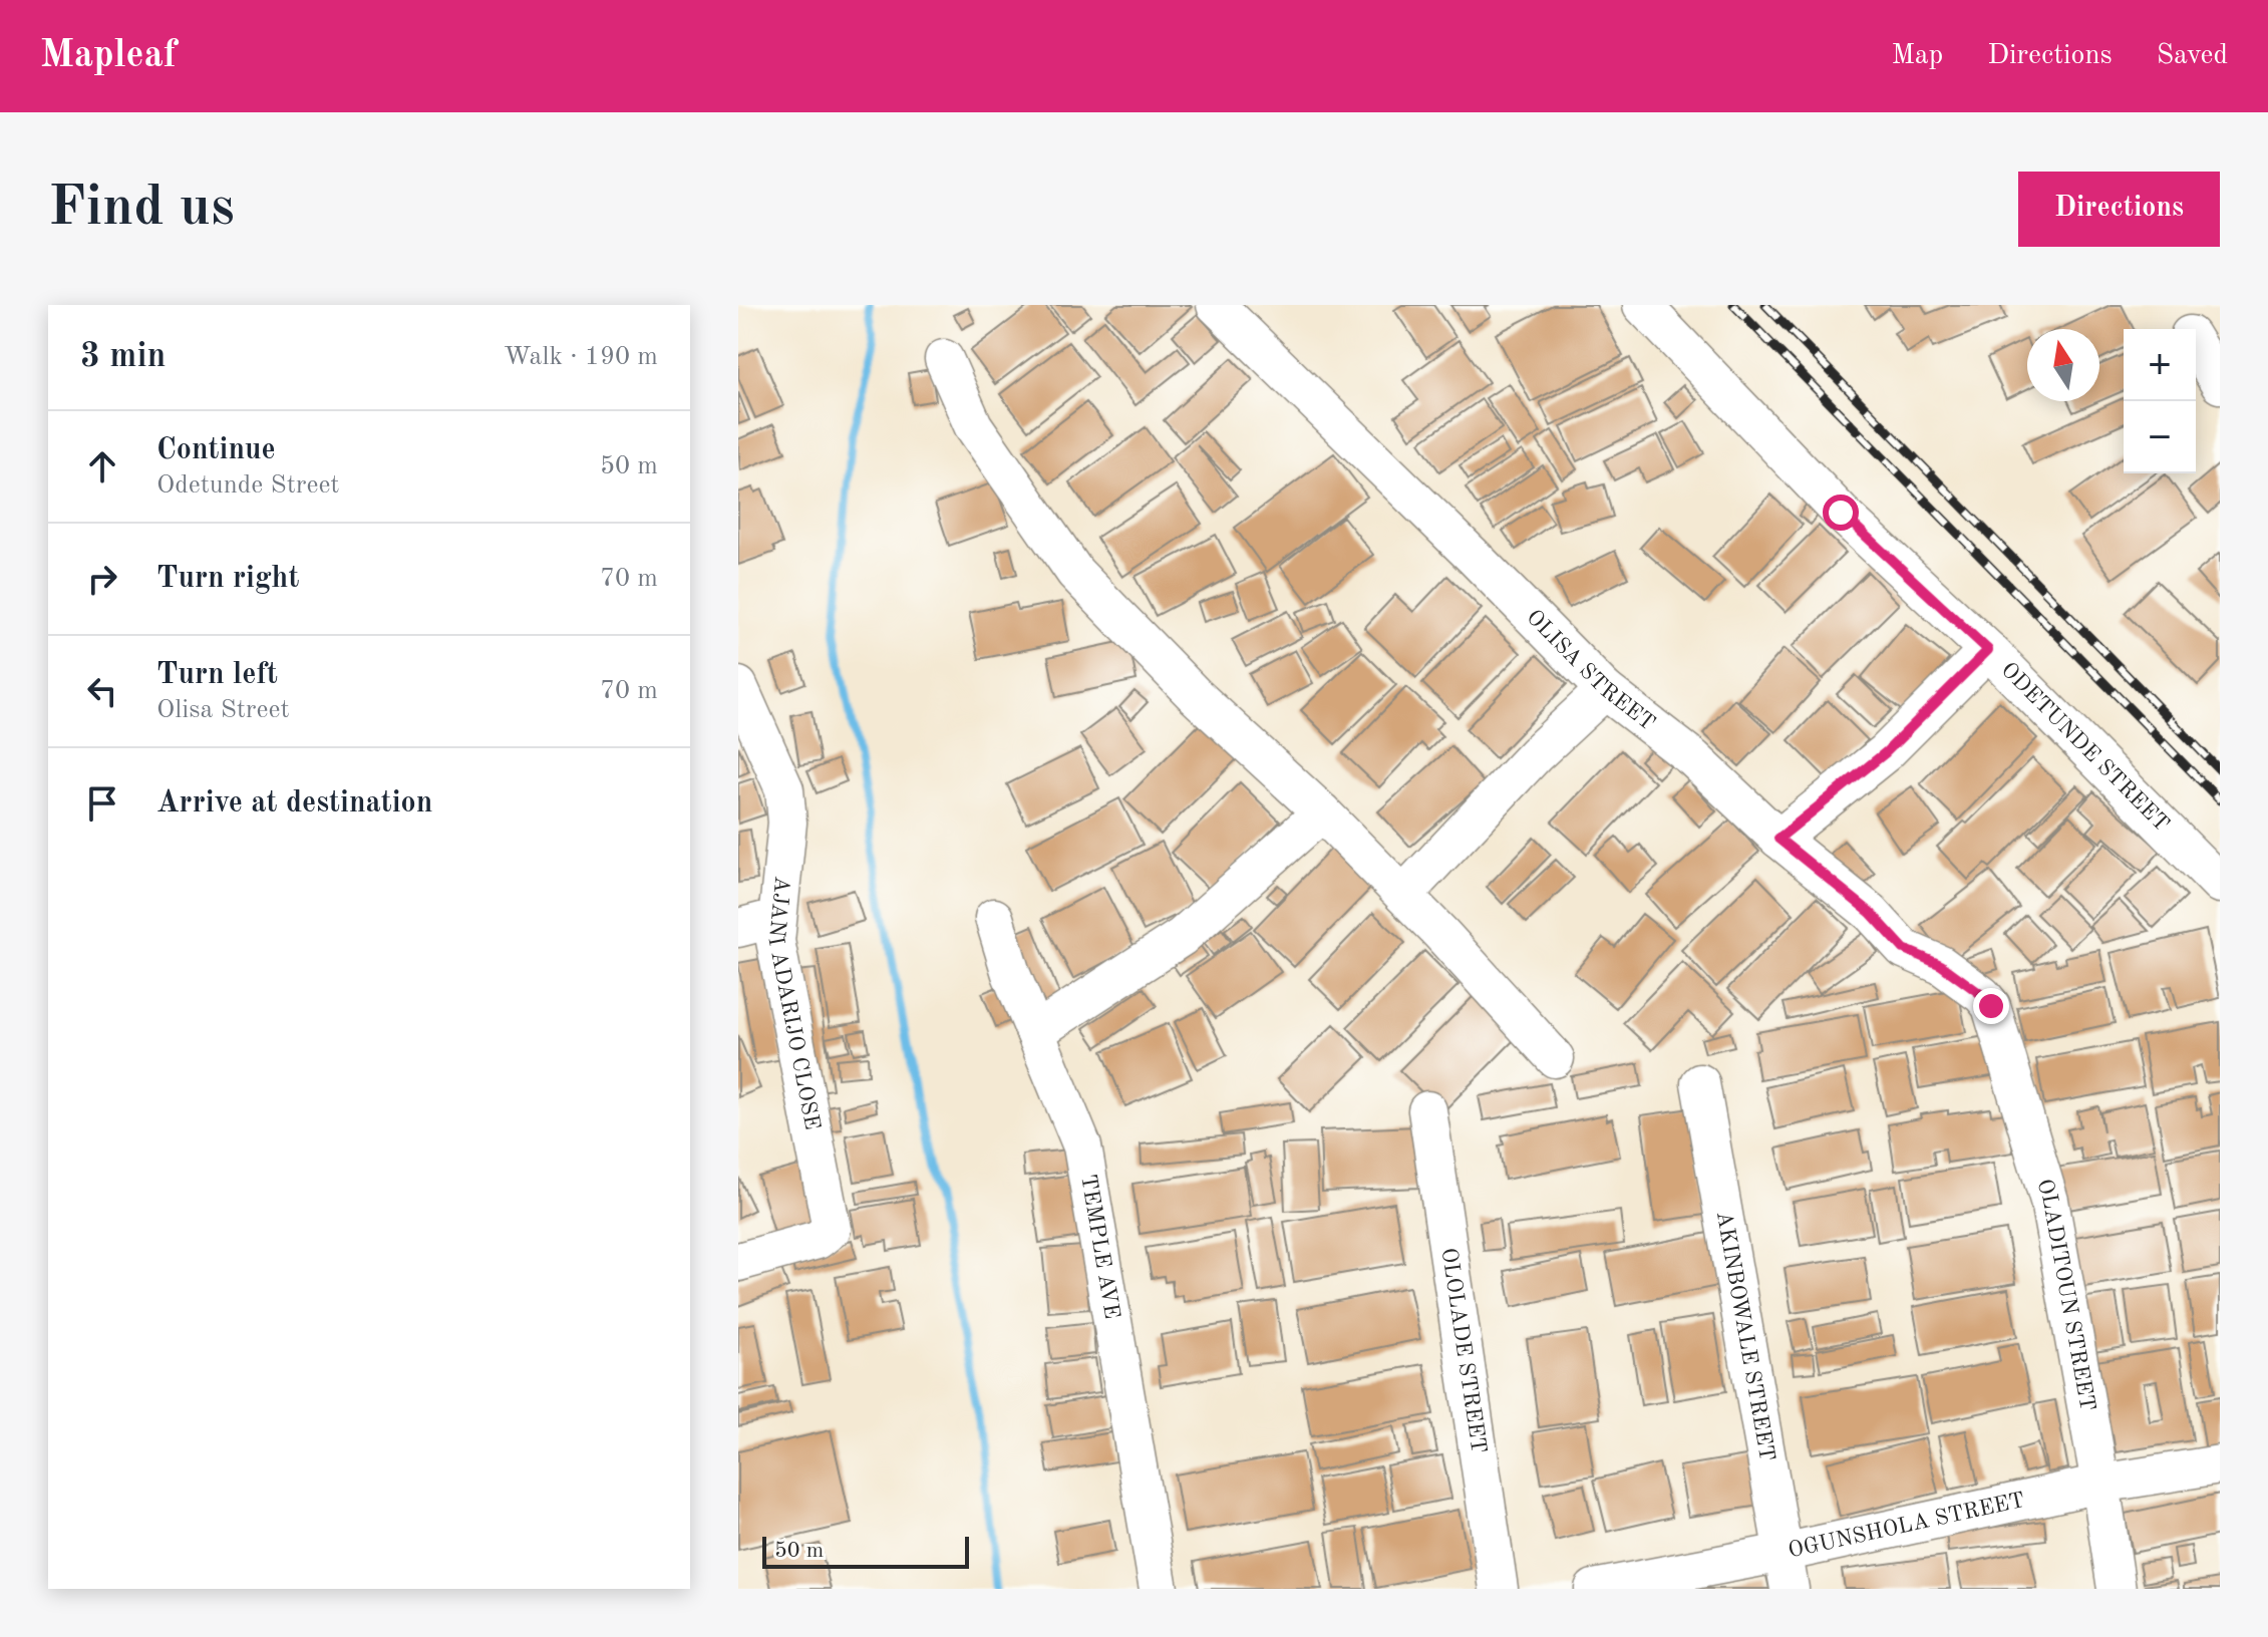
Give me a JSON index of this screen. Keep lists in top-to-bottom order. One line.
{"streets":{"street":["OLISA STREET","ODETUNDE STREET","AJANI ADARIJO CLOSE","TEMPLE AVE","OLADITOUN STREET","AKINBOWALE STREET","OLOLADE STREET","OGUNSHOLA STREET"]},"crossings":[["OLISA STREET","OLADITOUN STREET"],["OLADITOUN STREET","OGUNSHOLA STREET"],["AKINBOWALE STREET","OGUNSHOLA STREET"]],"scale_bar":"50 m","north":"top","page":{"header":"Mapleaf","nav":["Map","Directions","Saved"],"buttons":"Directions","title":"Find us","heading":["3 min","Walk · 190 m"],"map_buttons":["+","−"],"list":[["Continue","Odetunde Street","50 m"],["Turn right","70 m"],["Turn left","Olisa Street","70 m"],"Arrive at destination"],"scale":"50 m"}}
